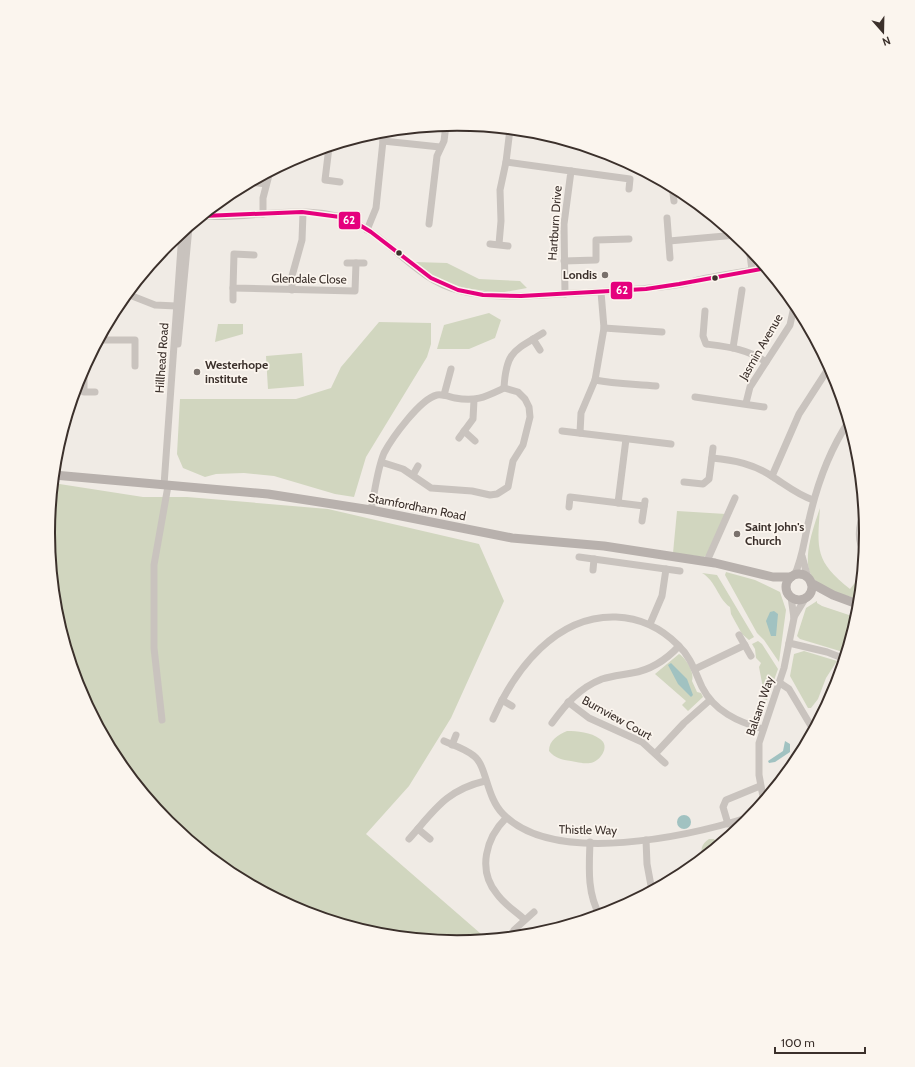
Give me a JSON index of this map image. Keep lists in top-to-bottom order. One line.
{"streets":{"main road":["Stamfordham Road"],"street":["Hartburn Drive","Glendale Close","Jasmin Avenue","Hillhead Road","Balsam Way","Burnview Court","Thistle Way"]},"crossings":[["Hillhead Road","Stamfordham Road"],["Stamfordham Road","Balsam Way"]],"places":["Londis","Westerhope institute","Saint John's Church"],"lines":["transit line 62"],"scale_bar":"100 m","north":"bottom"}
